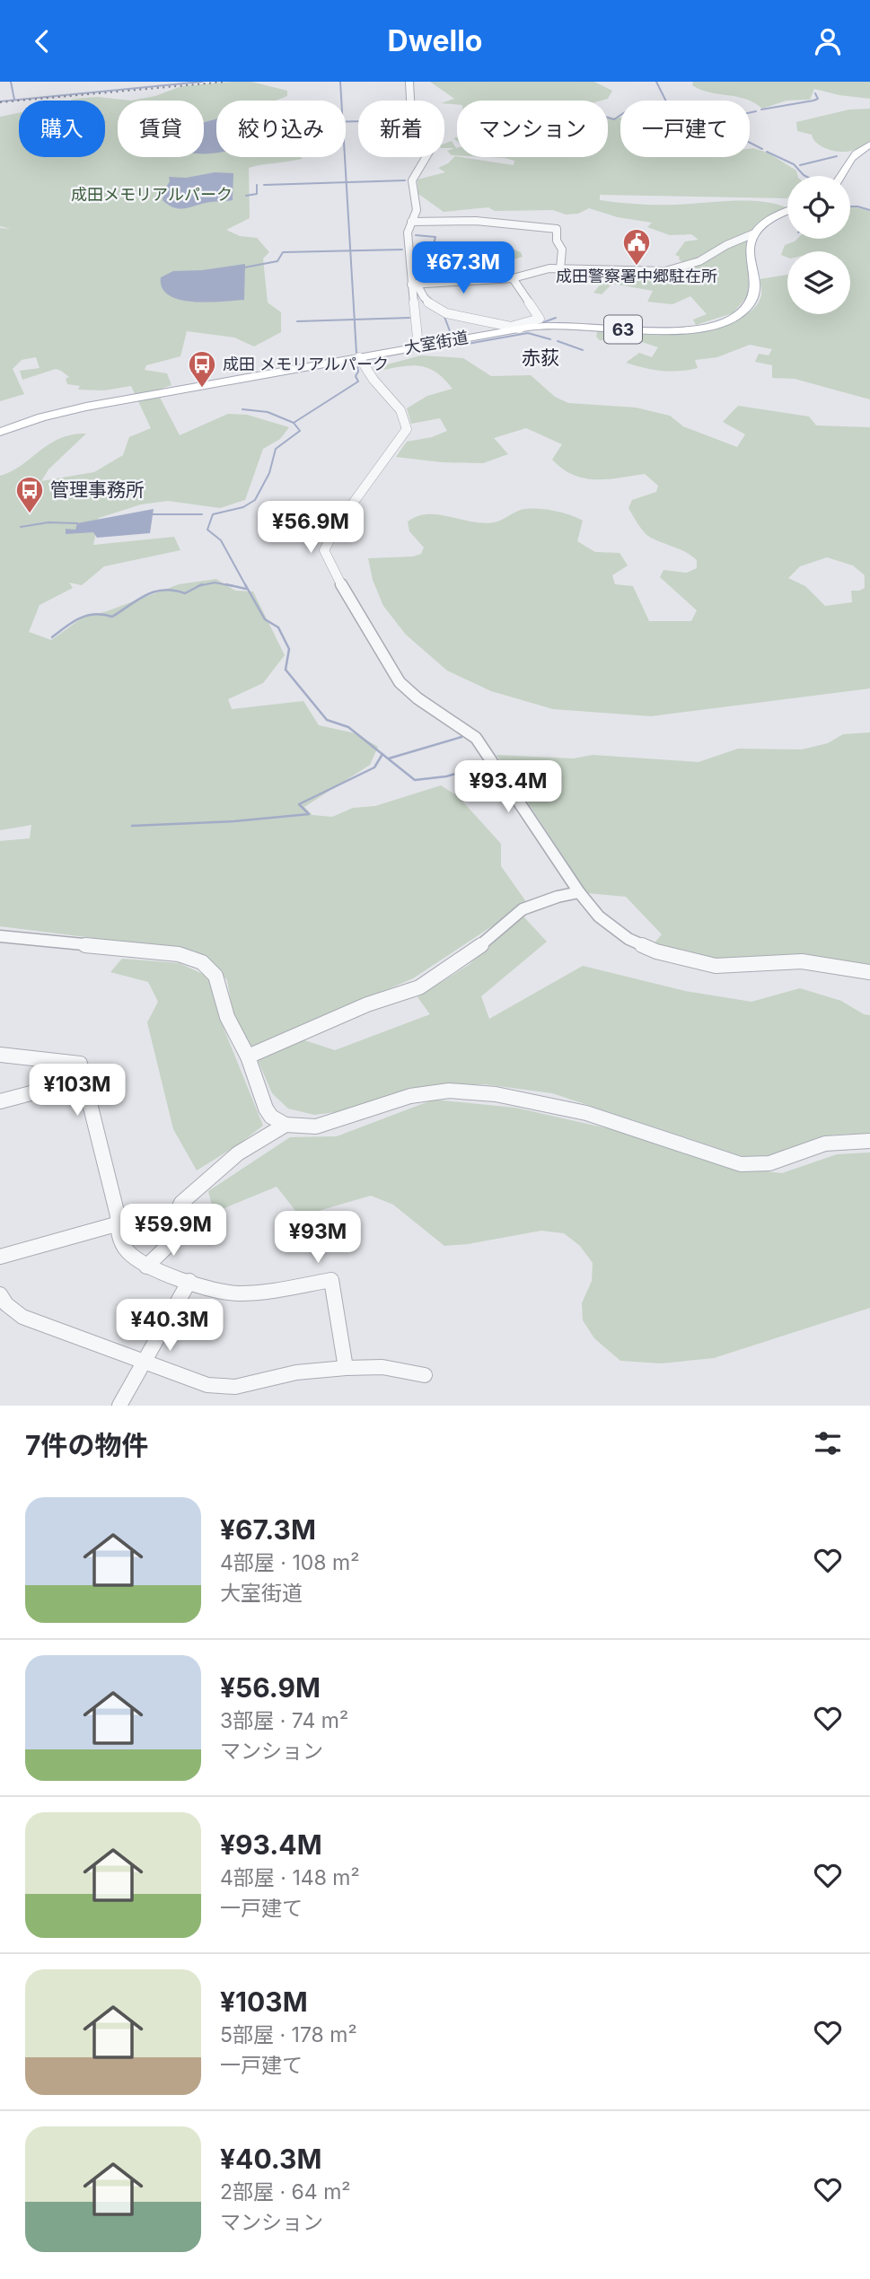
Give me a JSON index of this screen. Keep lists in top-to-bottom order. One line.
{"streets":{"main road":["63","大室街道"]},"districts":["赤荻"],"parks":["成田メモリアルパーク"],"places":{"public building":["成田警察署中郷駐在所"],"bus stop":["成田 メモリアルパーク","管理事務所"]},"page":{"header":"Dwello","chip":["購入","賃貸","絞り込み","新着","マンション","一戸建て"],"price":["¥67.3M","¥56.9M","¥93.4M","¥103M","¥59.9M","¥93M","¥40.3M"],"heading":"7件の物件","list":[{"name":"¥67.3M","note":"4部屋 · 108 m² · 大室街道"},{"name":"¥56.9M","note":"3部屋 · 74 m² · マンション"},{"name":"¥93.4M","note":"4部屋 · 148 m² · 一戸建て"},{"name":"¥103M","note":"5部屋 · 178 m² · 一戸建て"},{"name":"¥40.3M","note":"2部屋 · 64 m² · マンション"}]}}
